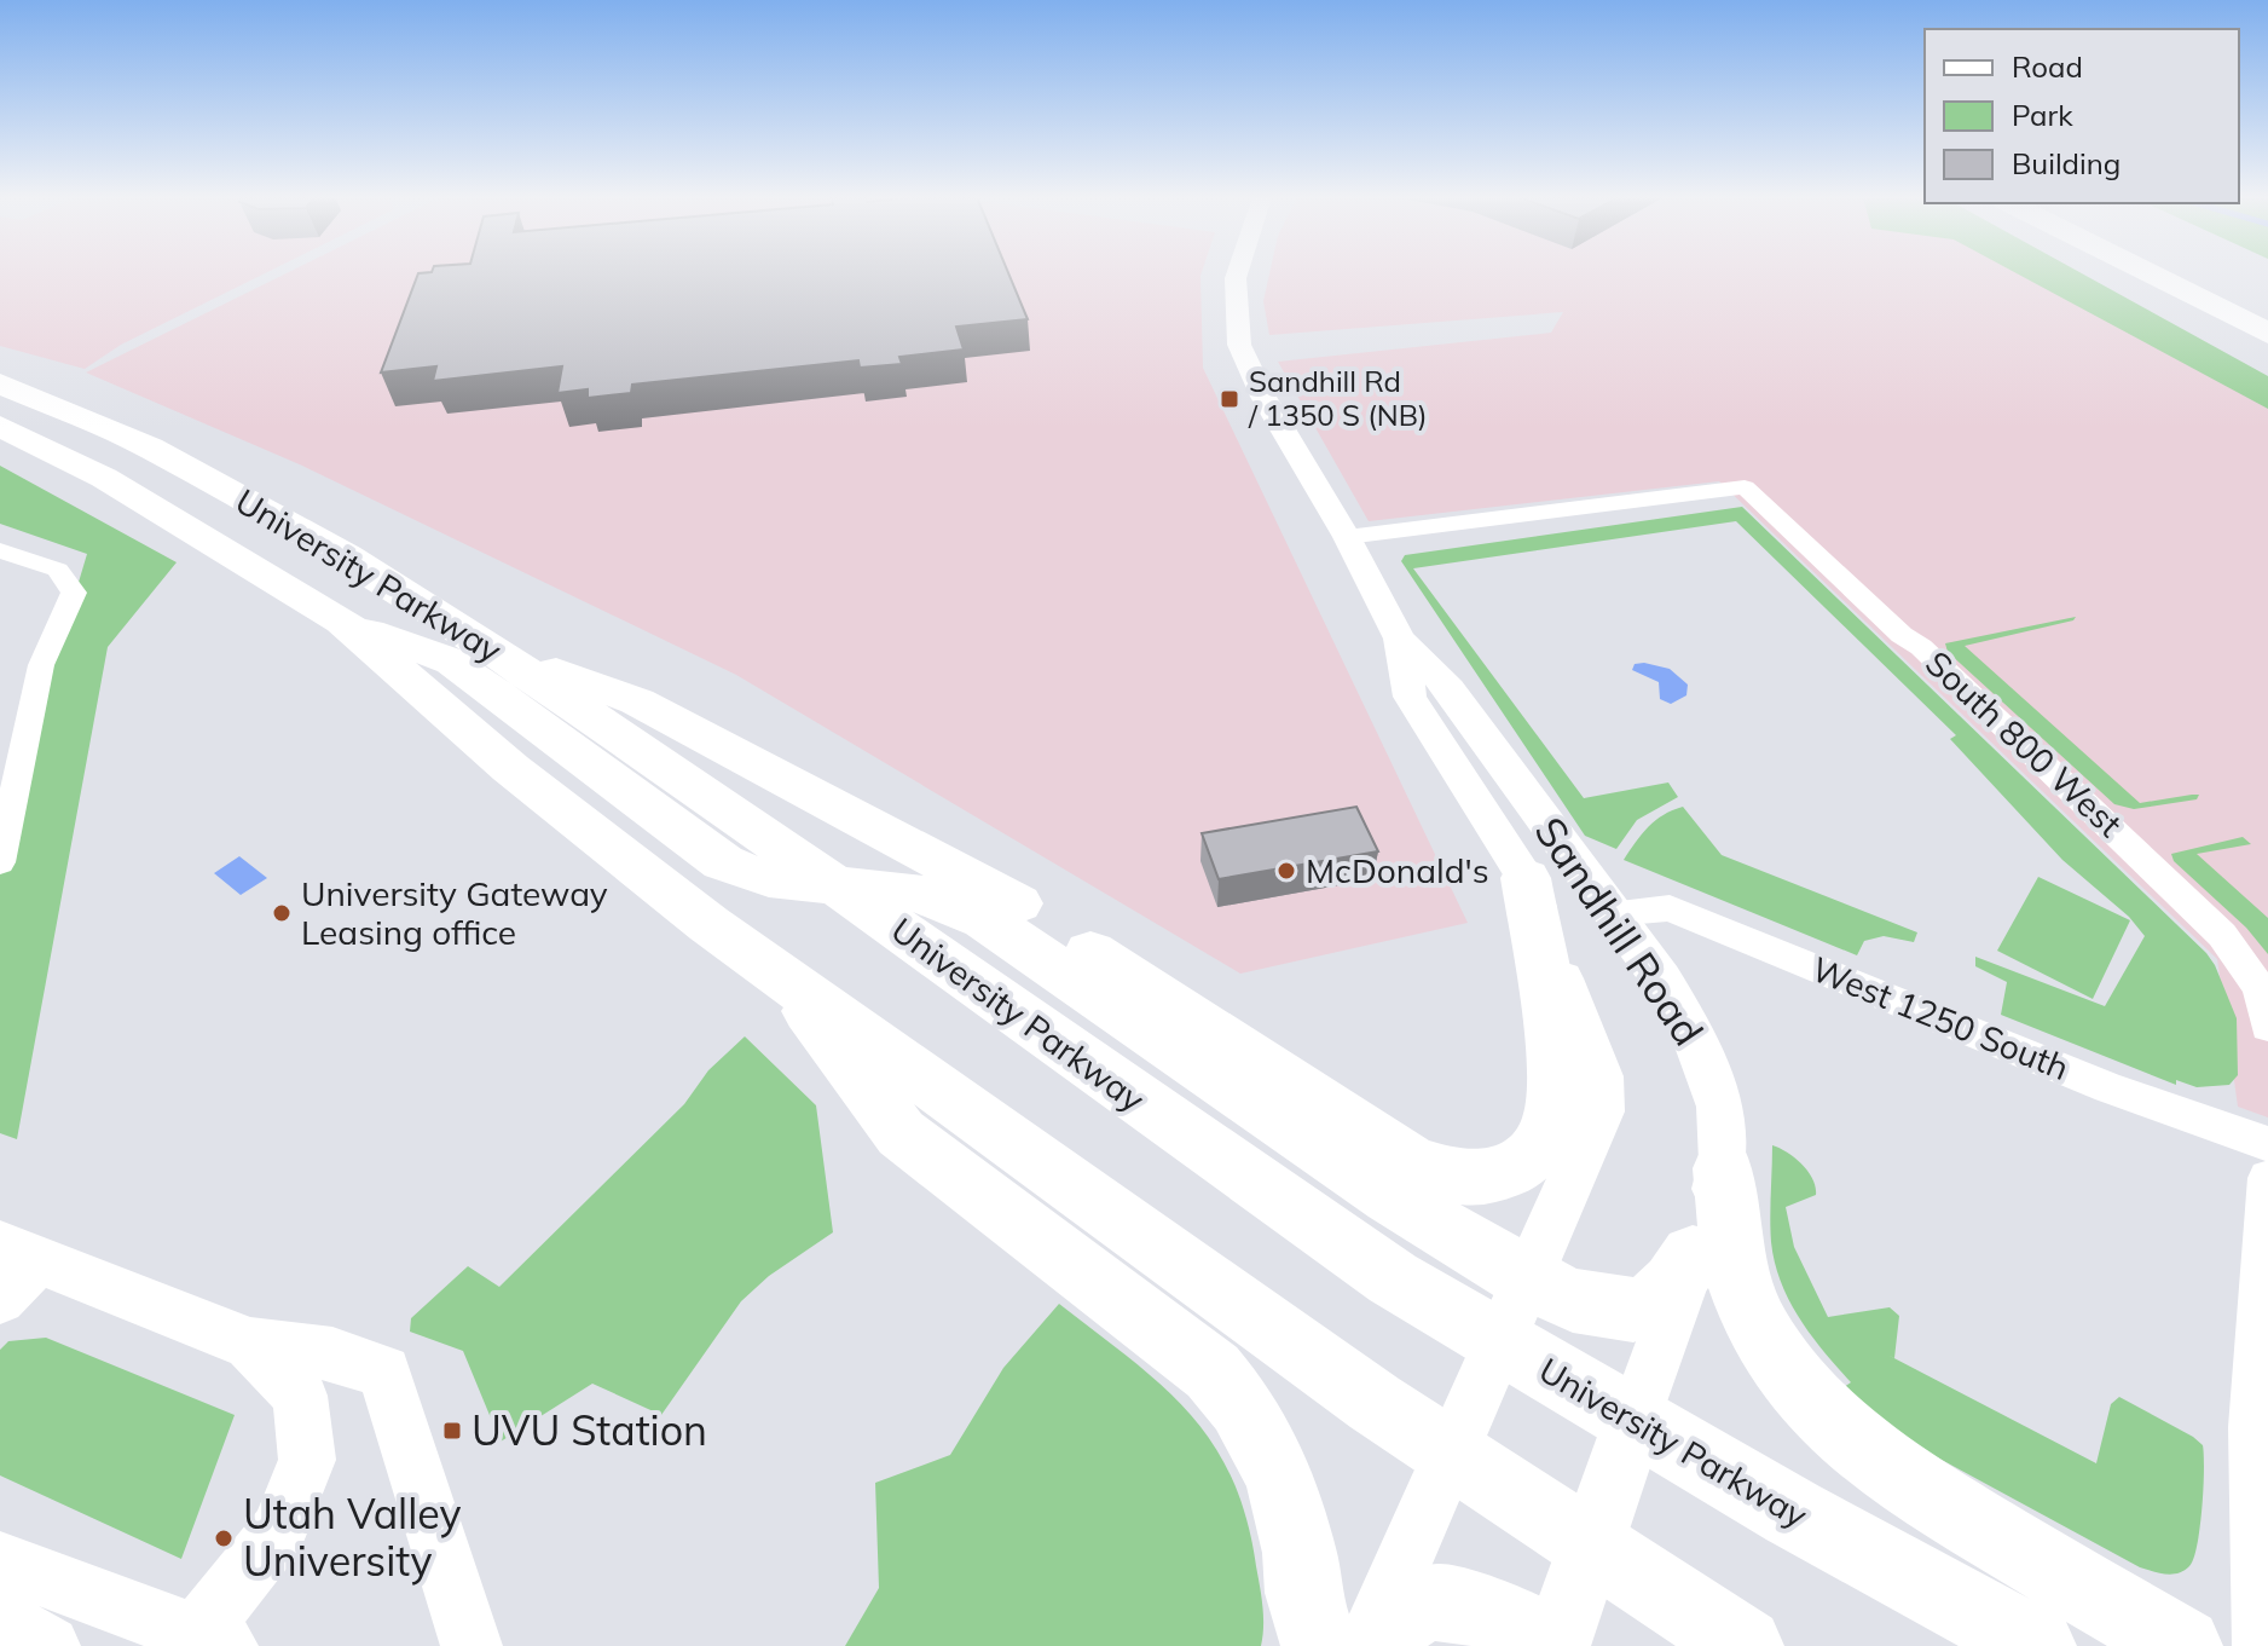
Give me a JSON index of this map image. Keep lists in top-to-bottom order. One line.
{"streets":{"main road":["University Parkway","Sandhill Road"],"street":["South 800 West","West 1250 South"]},"crossings":[["University Parkway","Sandhill Road"],["South 800 West","Sandhill Road"],["Sandhill Road","West 1250 South"]],"places":{"transit":["Sandhill Rd / 1350 S (NB)","UVU Station"],"other":["McDonald's","University Gateway Leasing office","Utah Valley University"]},"legend":["Road","Park","Building"]}
